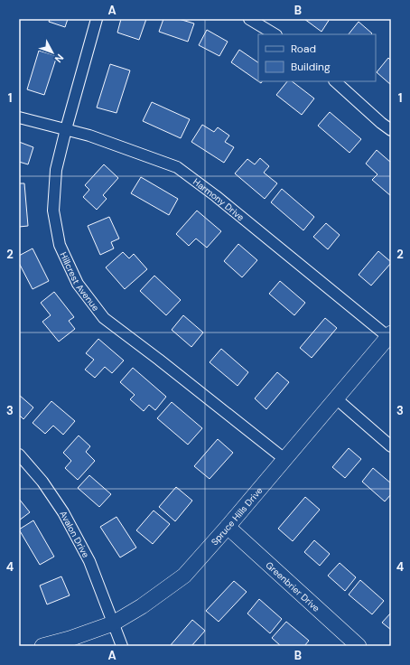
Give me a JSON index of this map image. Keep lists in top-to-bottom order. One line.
{"streets":{"main road":["Spruce Hills Drive","Greenbrier Drive"],"street":["Harmony Drive","Hillcrest Avenue","Avalon Drive"]},"crossings":[["Harmony Drive","Hillcrest Avenue"],["Harmony Drive","Spruce Hills Drive"],["Hillcrest Avenue","Spruce Hills Drive"],["Spruce Hills Drive","Avalon Drive"],["Spruce Hills Drive","Greenbrier Drive"]],"legend":["Road","Building"],"north":"bottom right","grid":{"columns":["A","B"],"rows":["1","2","3","4"]}}
